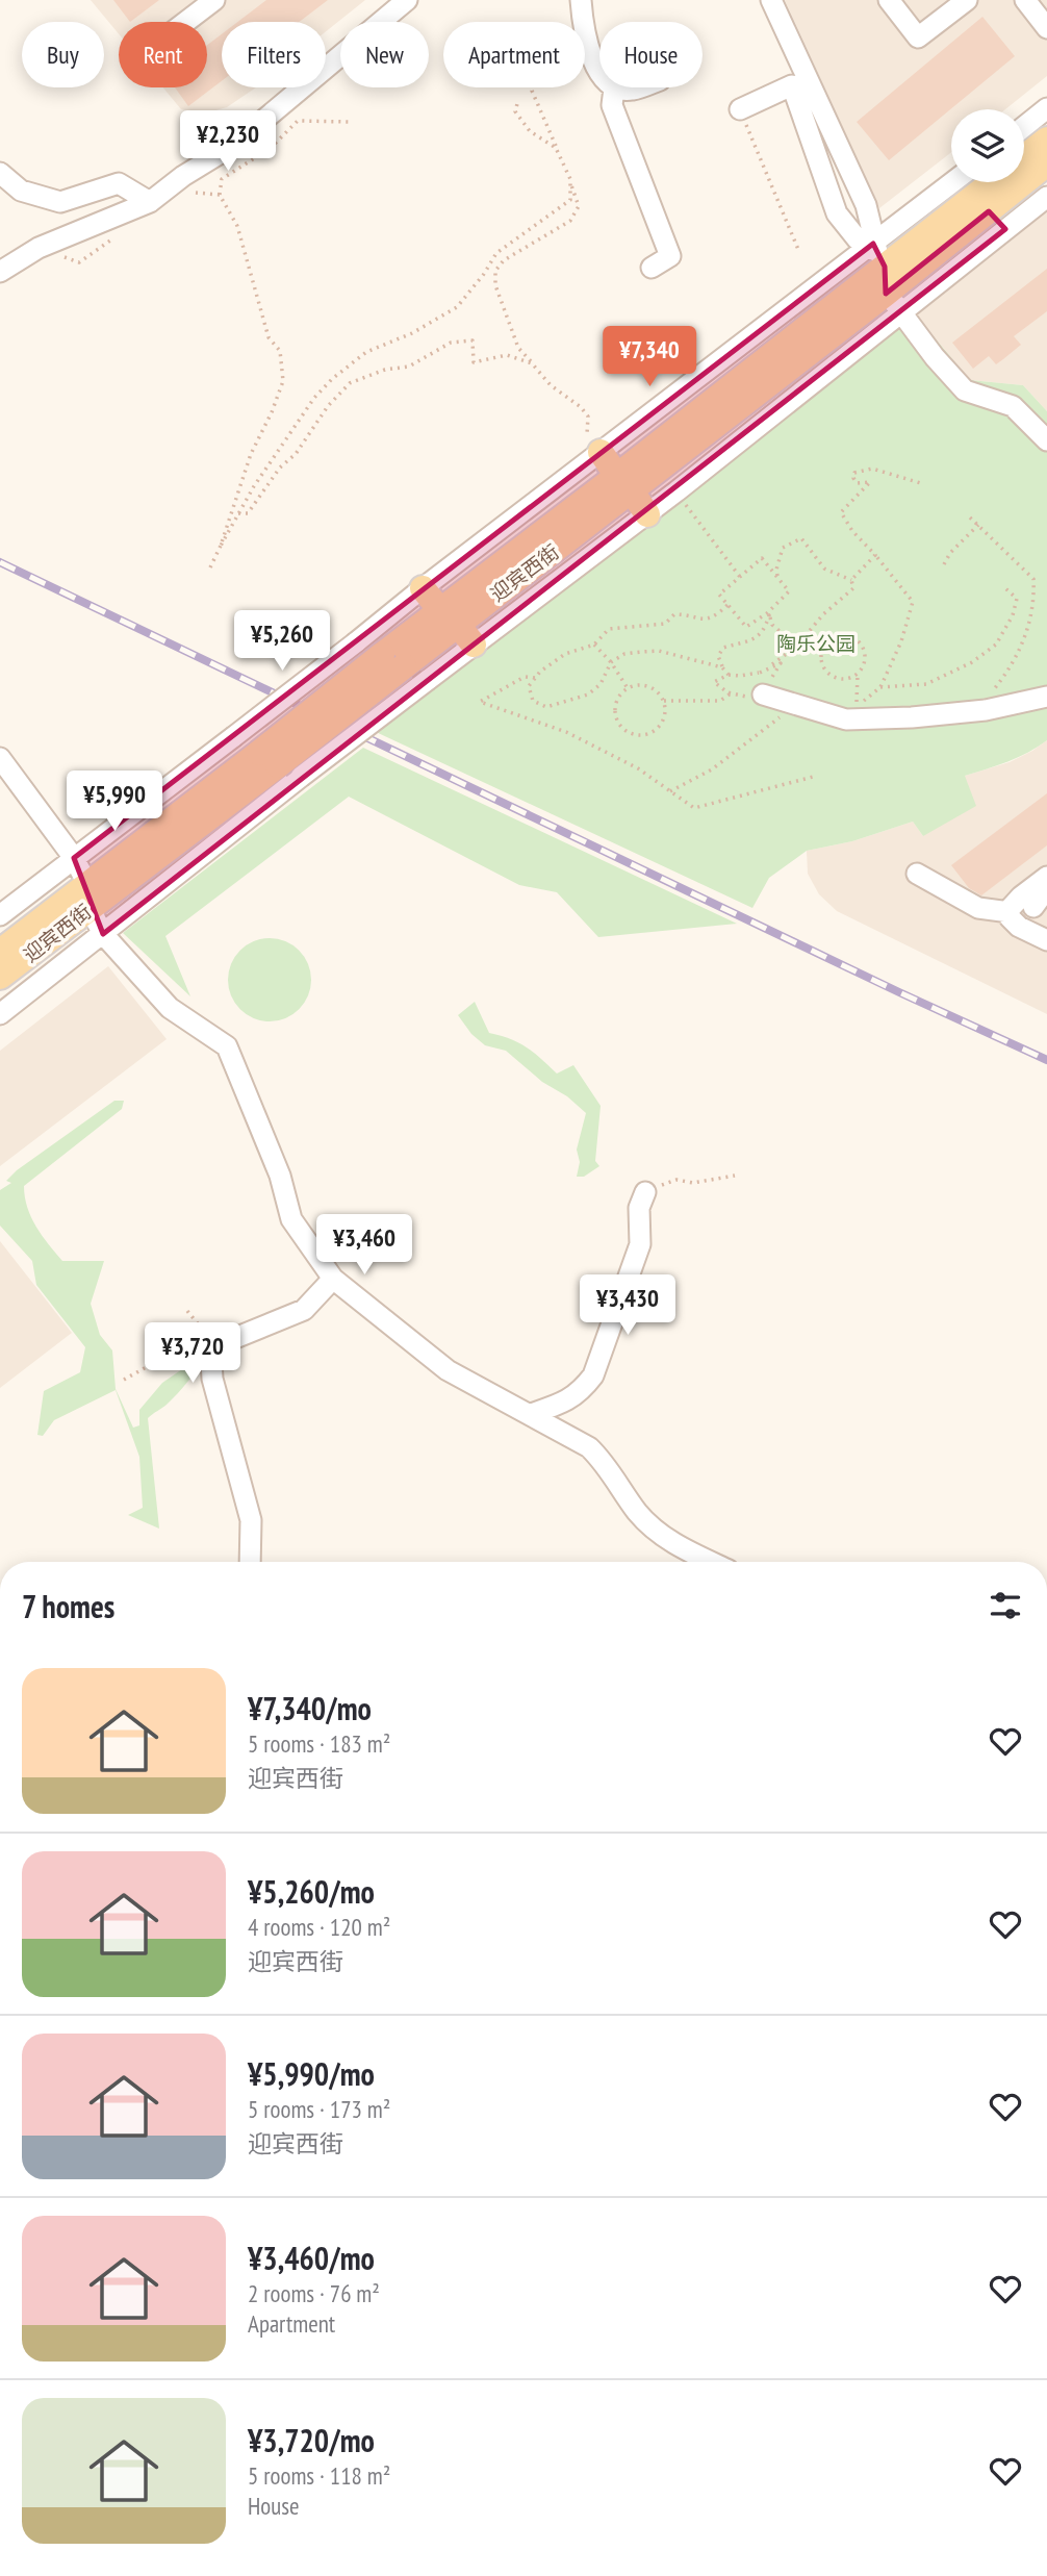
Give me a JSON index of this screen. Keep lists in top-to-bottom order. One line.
{"streets":{"main road":["迎宾西街"]},"parks":["陶乐公园"],"page":{"chip":["Buy","Rent","Filters","New","Apartment","House"],"price":["¥2,230","¥7,340","¥5,260","¥5,990","¥3,460","¥3,430","¥3,720"],"heading":"7 homes","list":[{"name":"¥7,340/mo","note":"5 rooms · 183 m² · 迎宾西街"},{"name":"¥5,260/mo","note":"4 rooms · 120 m² · 迎宾西街"},{"name":"¥5,990/mo","note":"5 rooms · 173 m² · 迎宾西街"},{"name":"¥3,460/mo","note":"2 rooms · 76 m² · Apartment"},{"name":"¥3,720/mo","note":"5 rooms · 118 m² · House"}]}}
